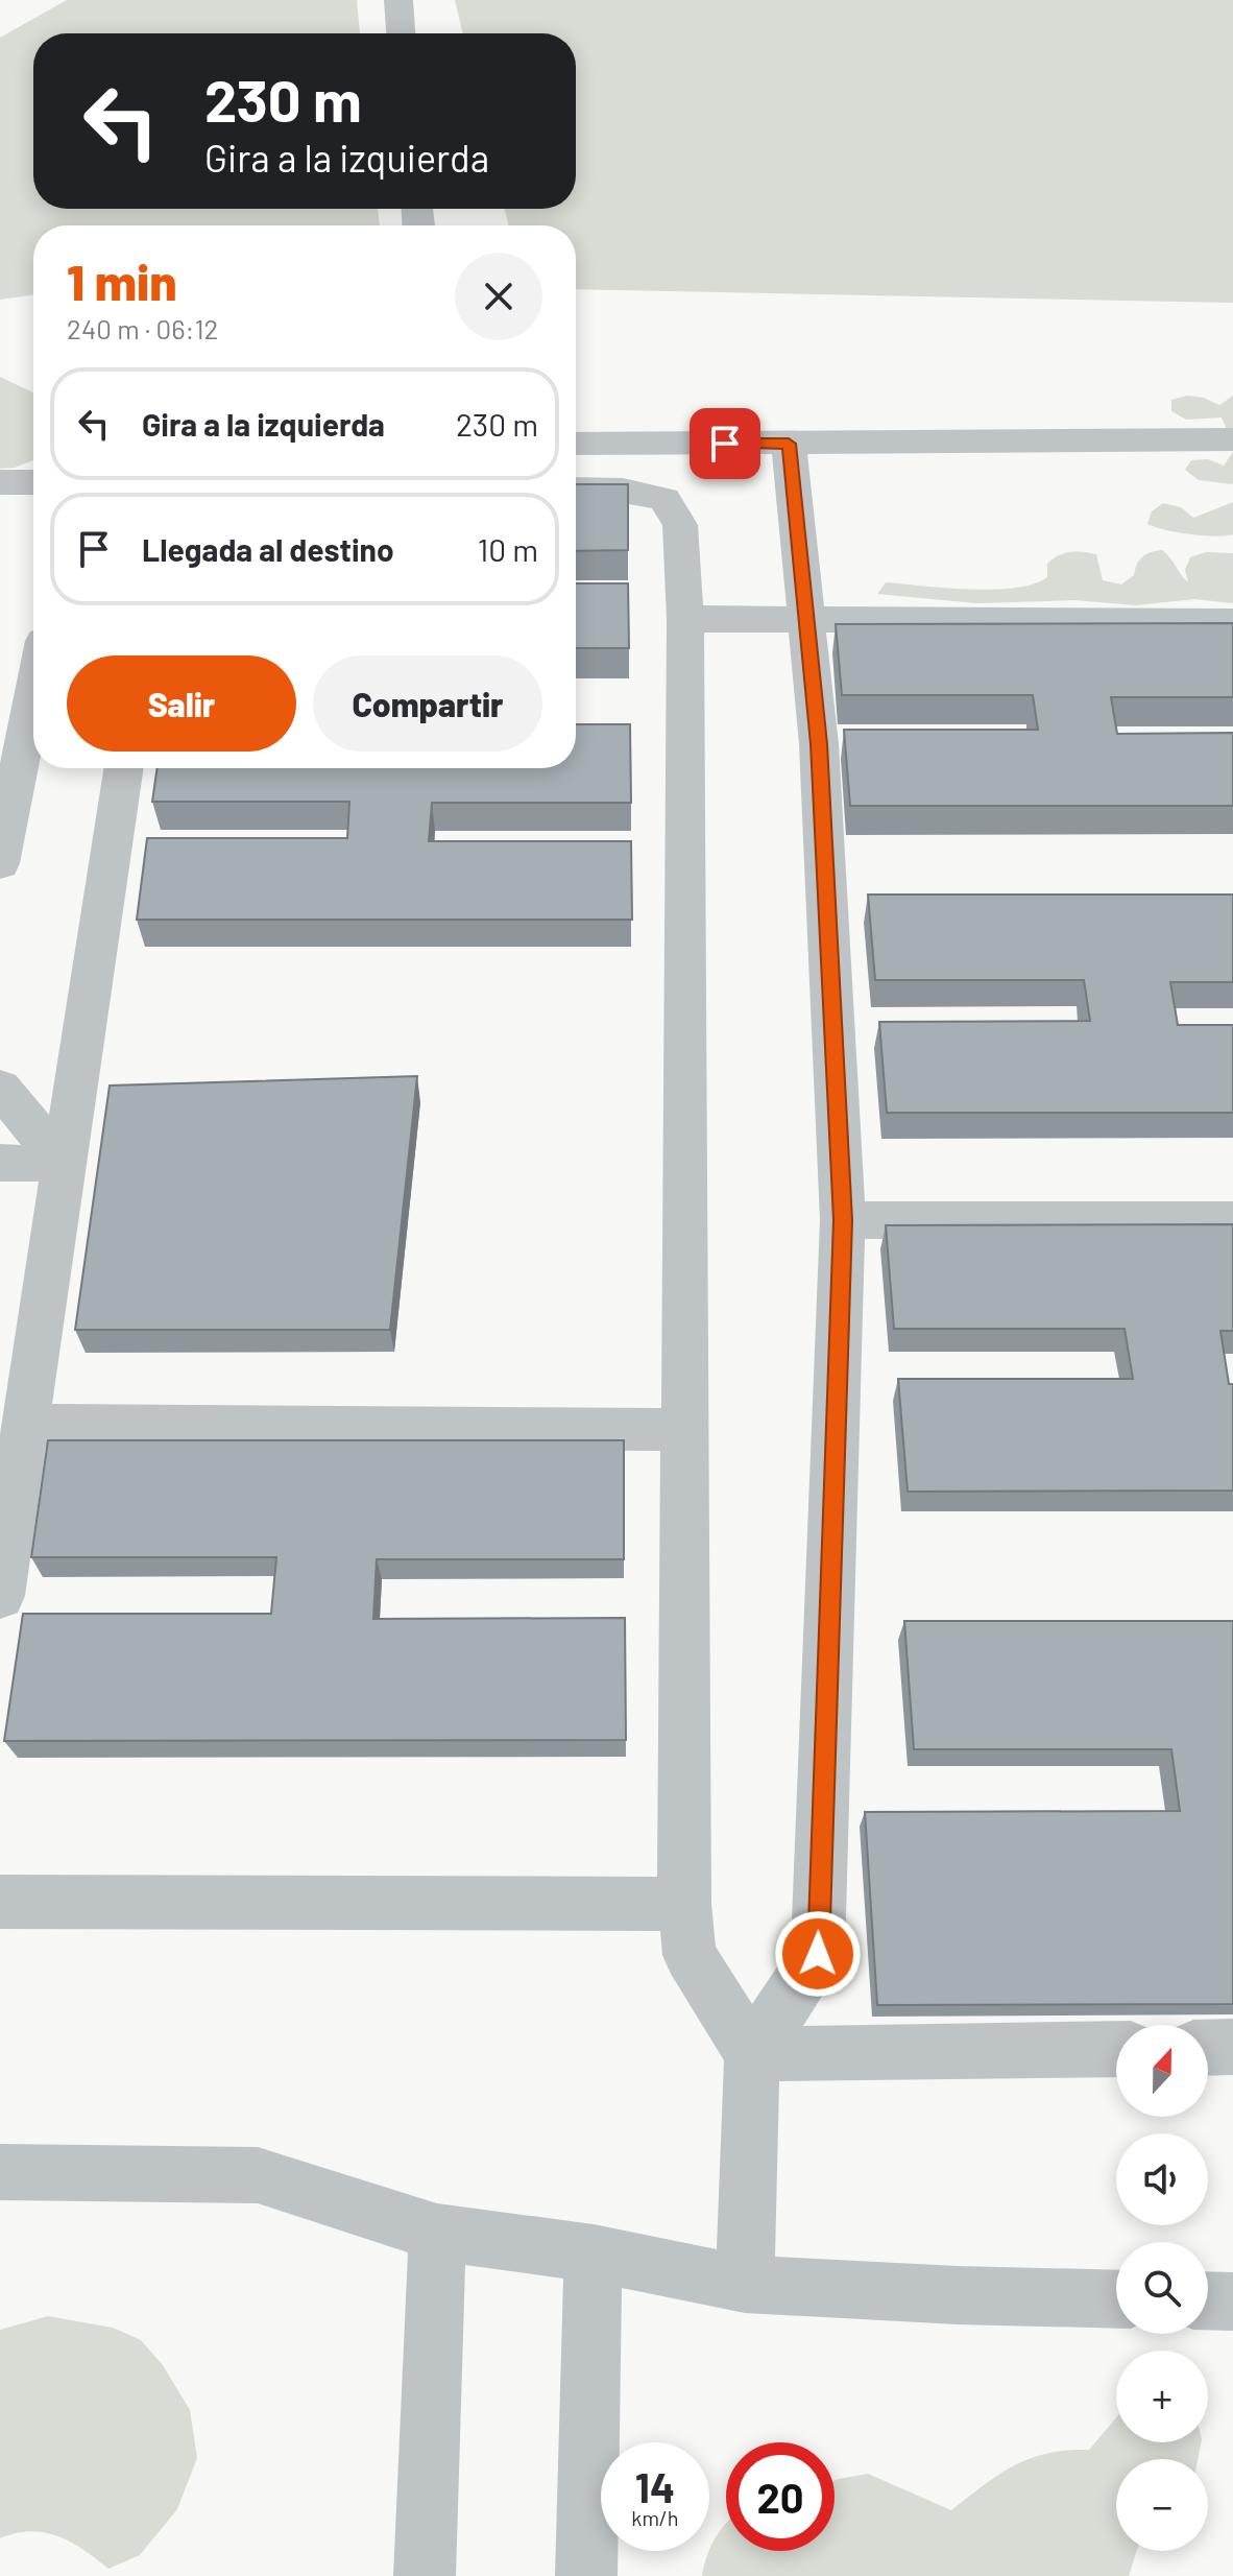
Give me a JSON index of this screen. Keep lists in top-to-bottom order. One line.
{"north":"top","page":{"turn":["230 m","Gira a la izquierda"],"heading":["1 min","240 m · 06:12"],"list":[{"name":"Gira a la izquierda","value":"230 m"},{"name":"Llegada al destino","value":"10 m"}],"buttons":["Salir","Compartir"],"map_buttons":["+","−"],"speed":"14 km/h","limit":"20"}}
